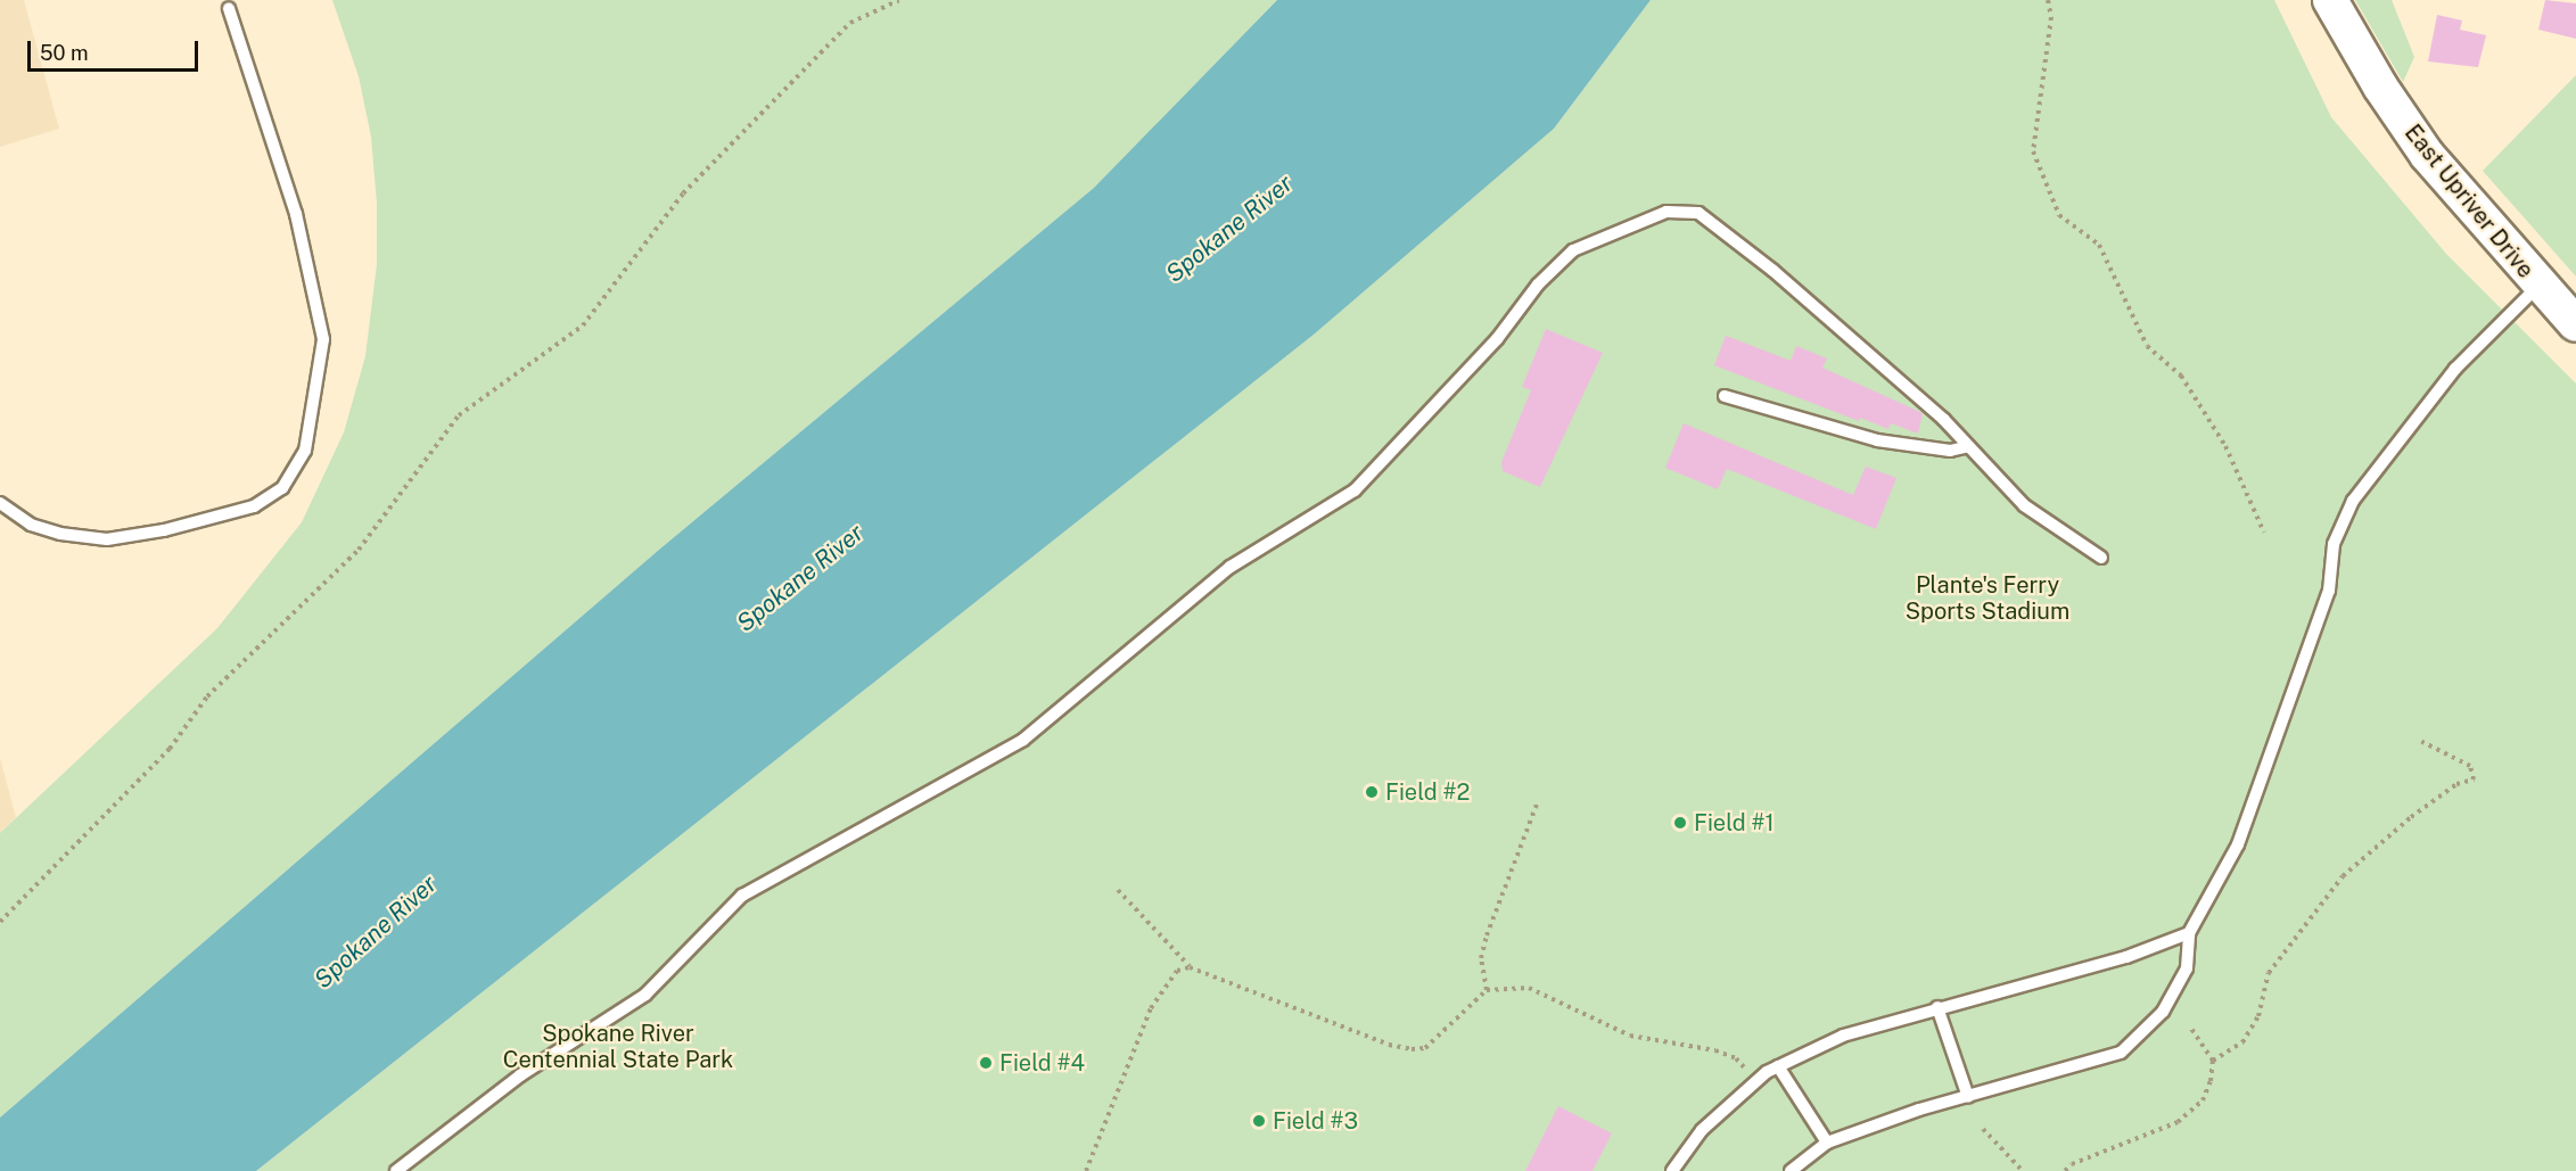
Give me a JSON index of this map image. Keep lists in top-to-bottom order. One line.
{"streets":{"street":["East Upriver Drive"]},"water":["Spokane River"],"parks":["Plante's Ferry Sports Stadium","Spokane River Centennial State Park"],"places":["Field #2","Field #1","Field #4","Field #3"],"scale_bar":"50 m"}
